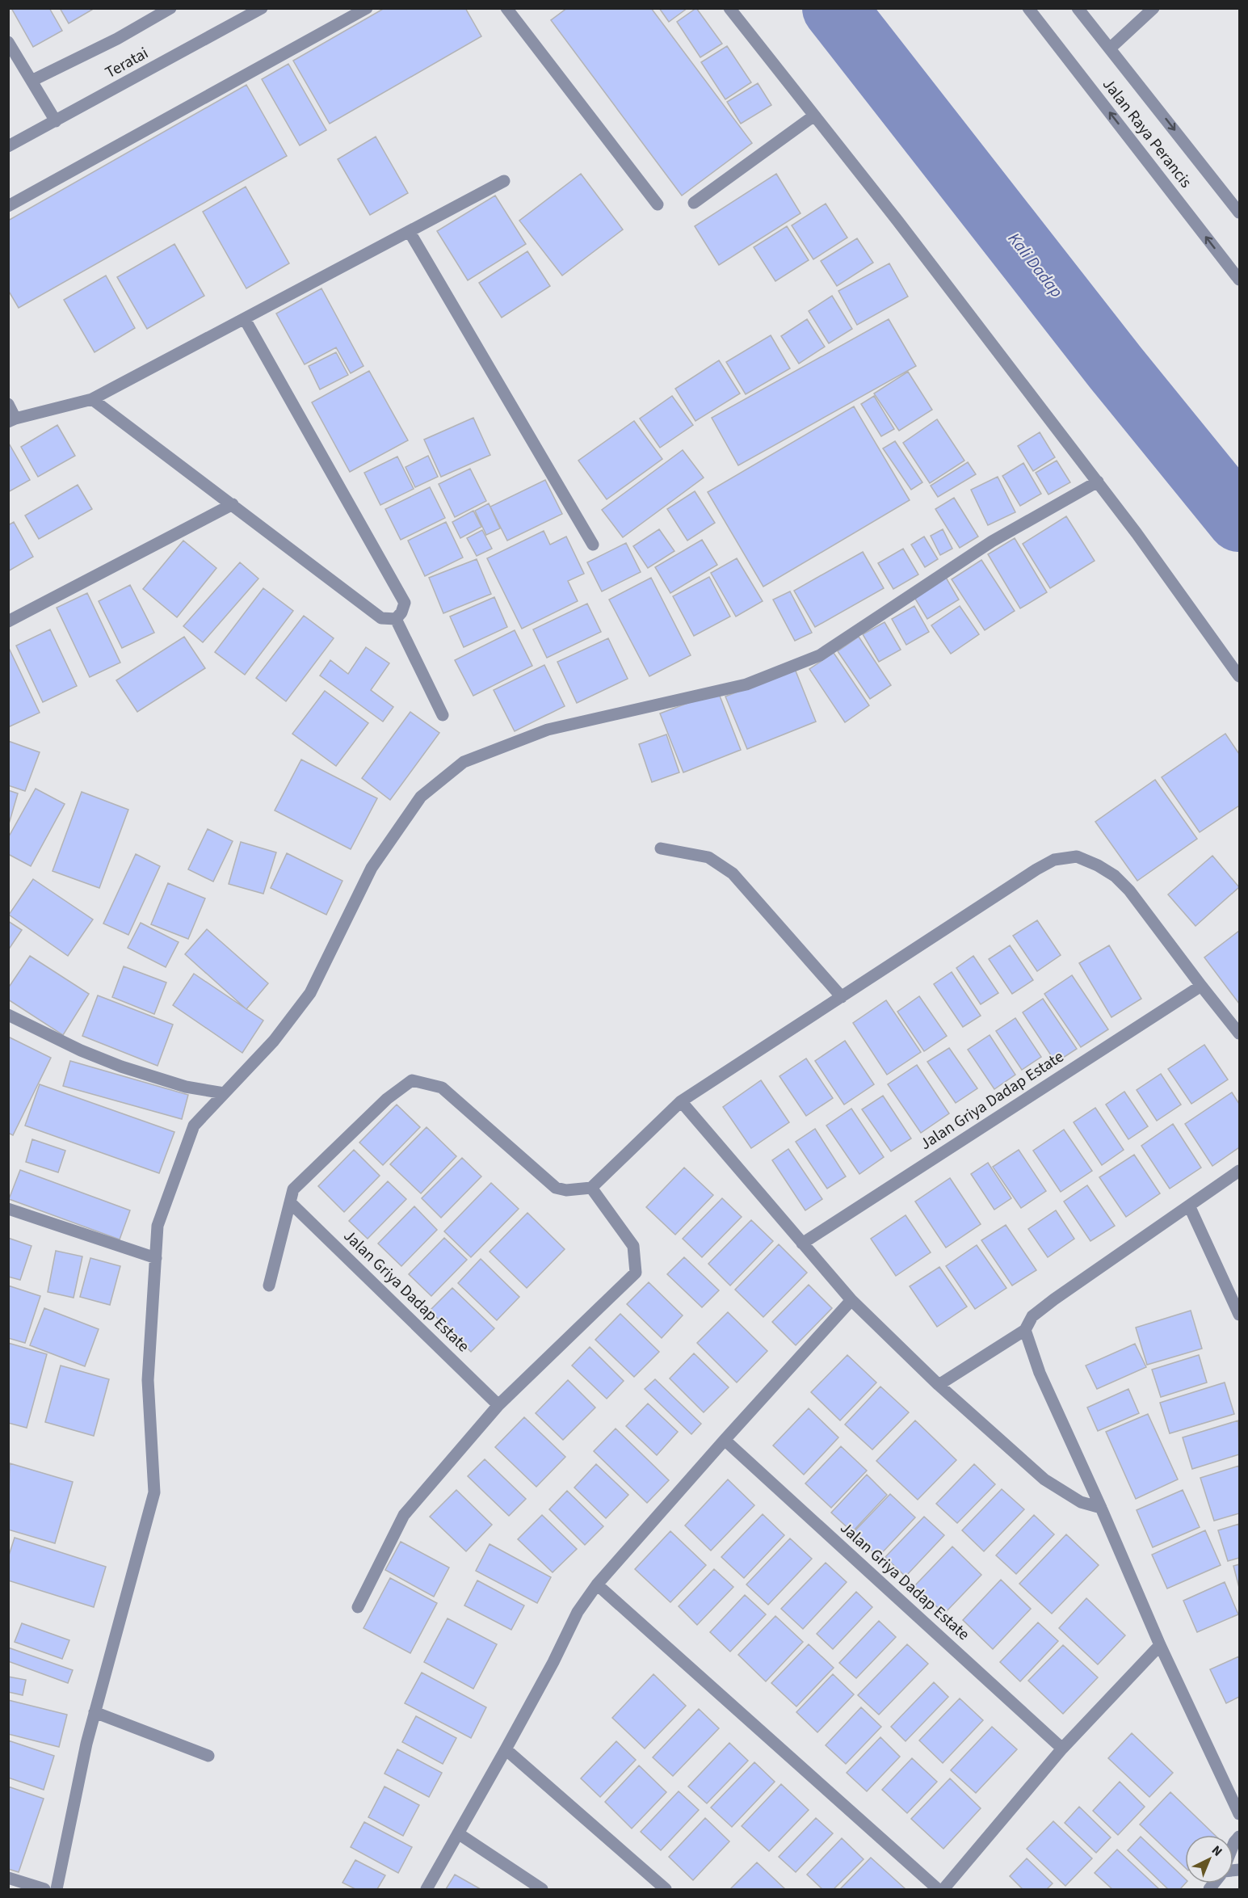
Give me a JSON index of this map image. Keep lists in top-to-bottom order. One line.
{"streets":{"street":["Teratai","Jalan Raya Perancis","Jalan Griya Dadap Estate"]},"water":["Kali Dadap"],"north":"top right"}
